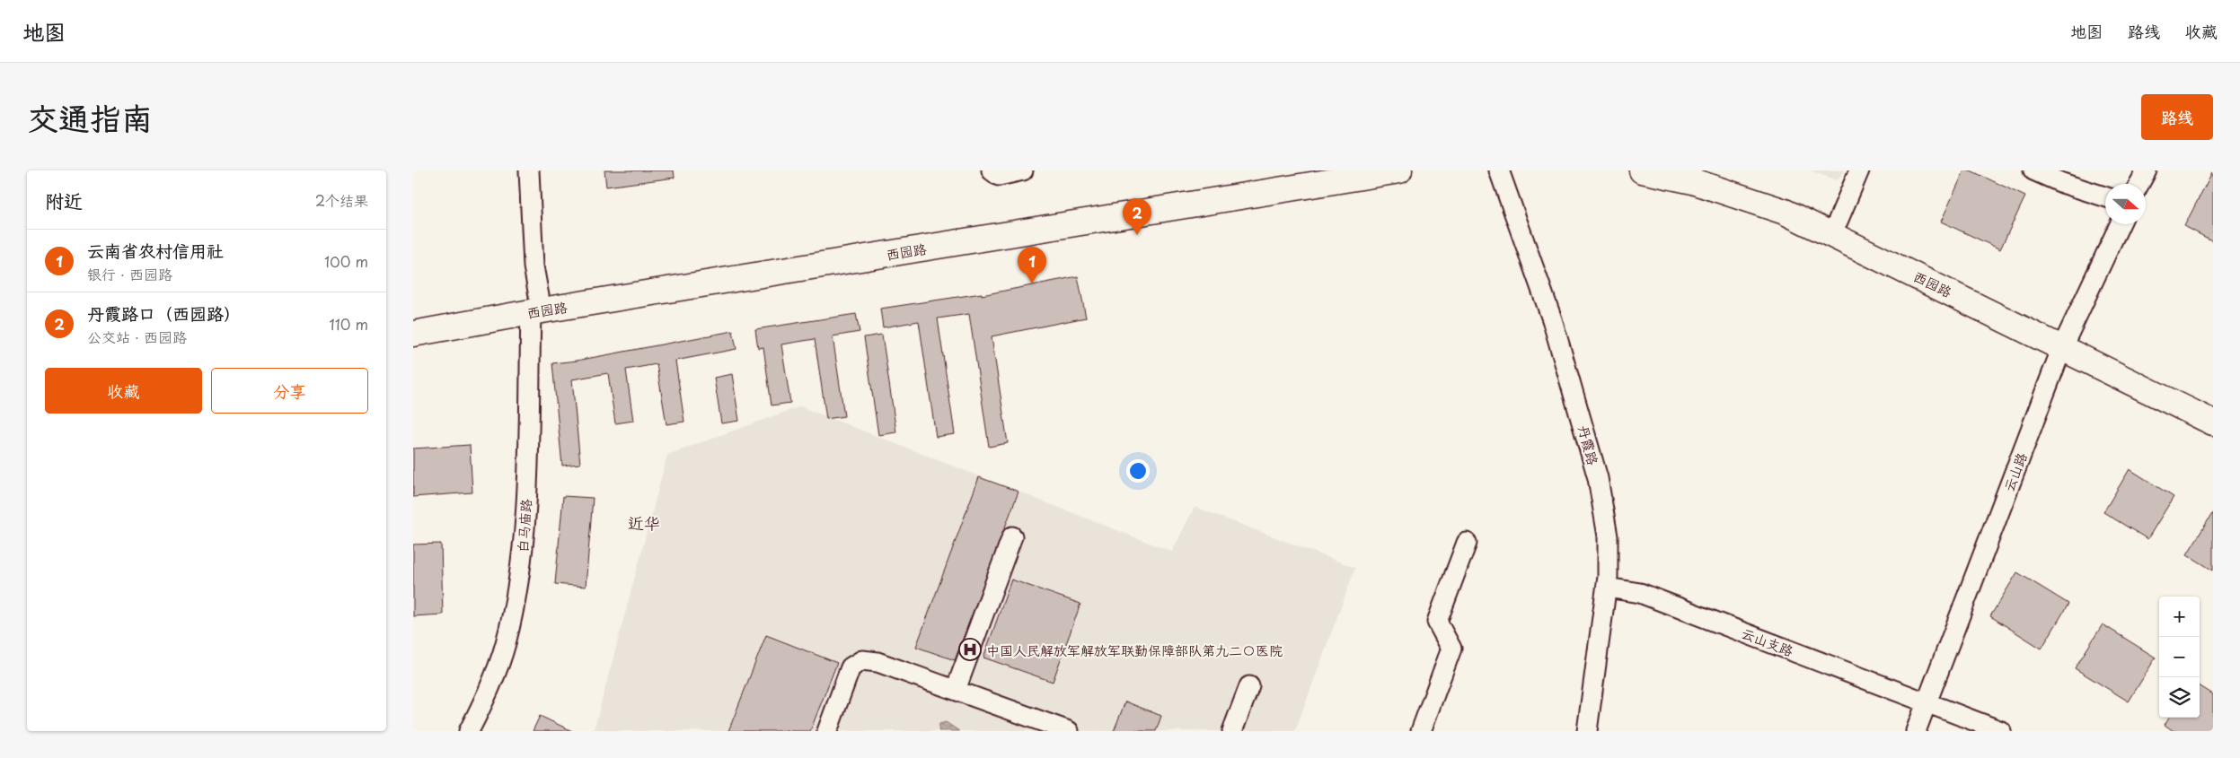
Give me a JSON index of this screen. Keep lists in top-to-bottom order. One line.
{"streets":{"main road":["西园路"],"street":["丹霞路","云山路","白马庙路","云山支路"]},"crossings":[["西园路","云山路"],["西园路","白马庙路"],["丹霞路","云山支路"],["云山路","云山支路"]],"districts":["近华"],"places":{"hospital":["中国人民解放军解放军联勤保障部队第九二〇医院"]},"north":"right","page":{"header":"地图","nav":["地图","路线","收藏"],"title":"交通指南","buttons":["路线",["收藏","分享"]],"heading":["附近","2个结果"],"pins":["2","1"],"list":[{"mark":"1","name":"云南省农村信用社","note":"银行 · 西园路","value":"100 m"},{"mark":"2","name":"丹霞路口（西园路）","note":"公交站 · 西园路","value":"110 m"}],"map_buttons":["+","−"]}}
